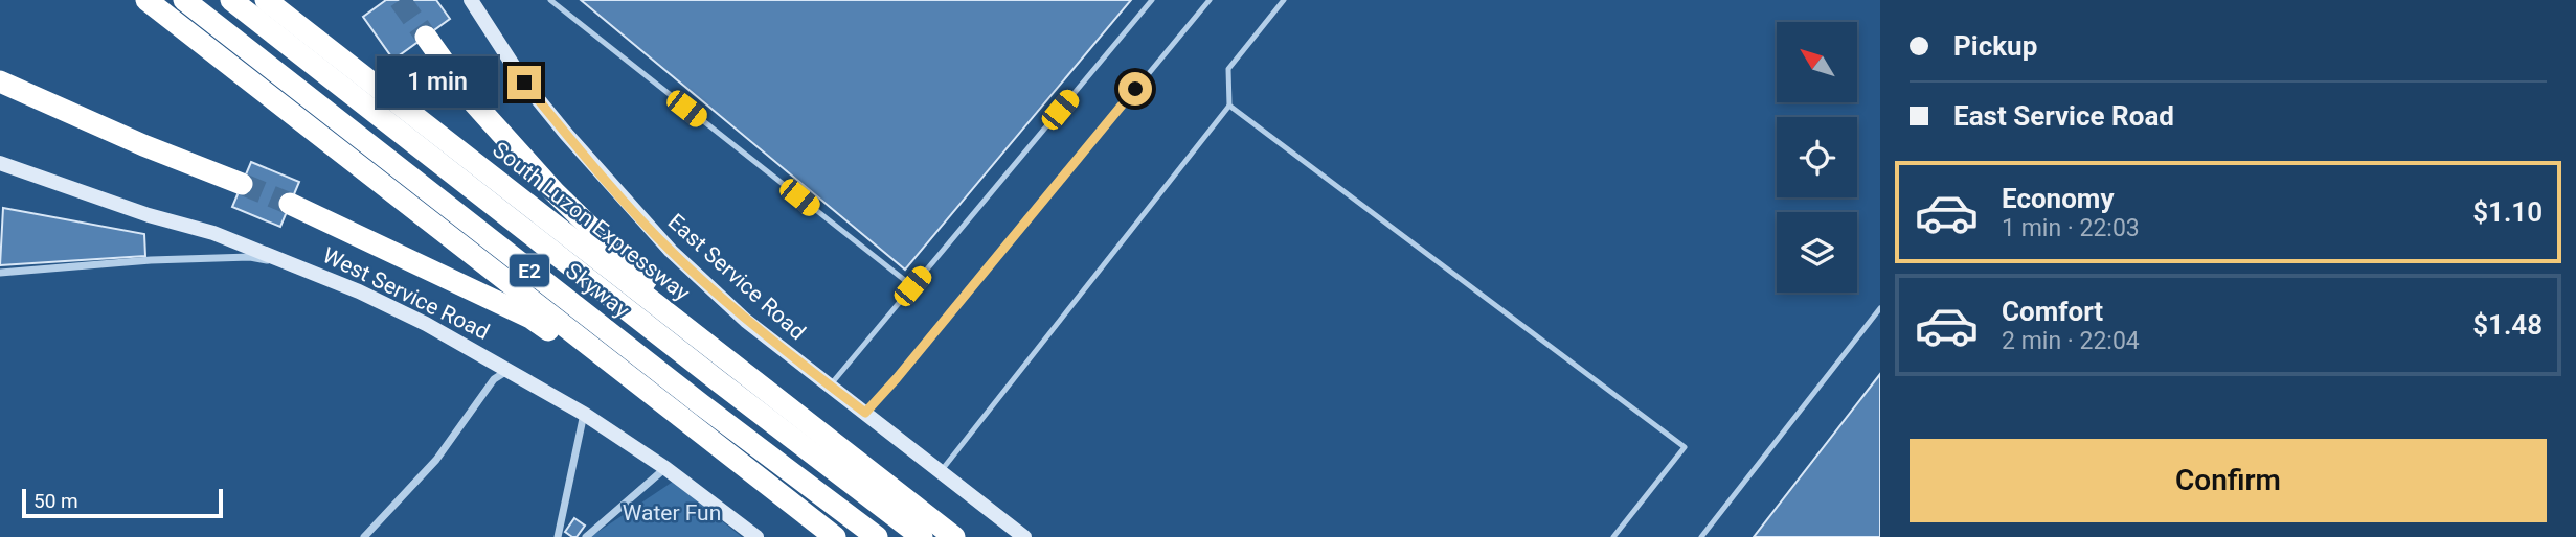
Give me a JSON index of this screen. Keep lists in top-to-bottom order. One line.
{"streets":{"highway":["South Luzon Expressway","E2","Skyway"],"main road":["East Service Road","West Service Road"]},"parks":["Water Fun"],"scale_bar":"50 m","north":"top left","page":{"banner":["Pickup","East Service Road"],"bubble":"1 min","list":[{"name":"Economy","note":"1 min · 22:03","value":"$1.10"},{"name":"Comfort","note":"2 min · 22:04","value":"$1.48"}],"buttons":"Confirm","scale":"50 m"}}
